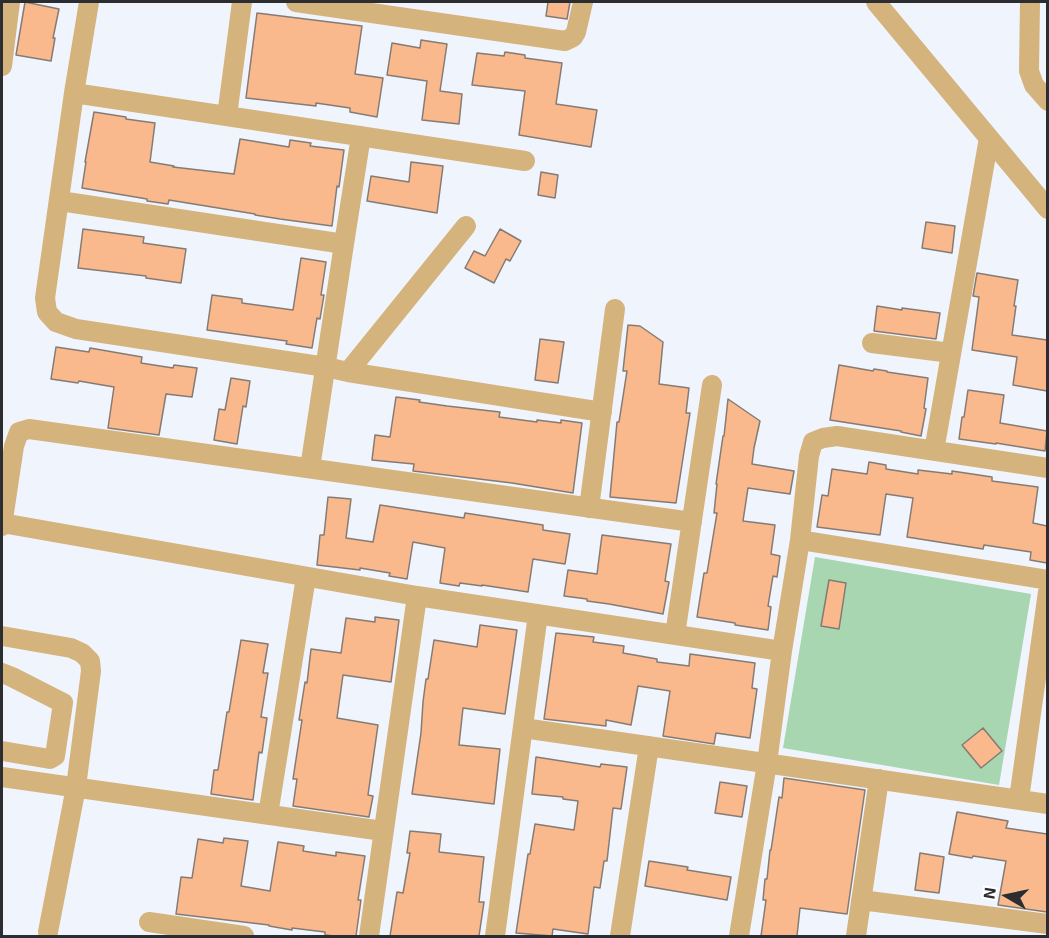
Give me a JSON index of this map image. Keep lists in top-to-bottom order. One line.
{"north":"left"}
